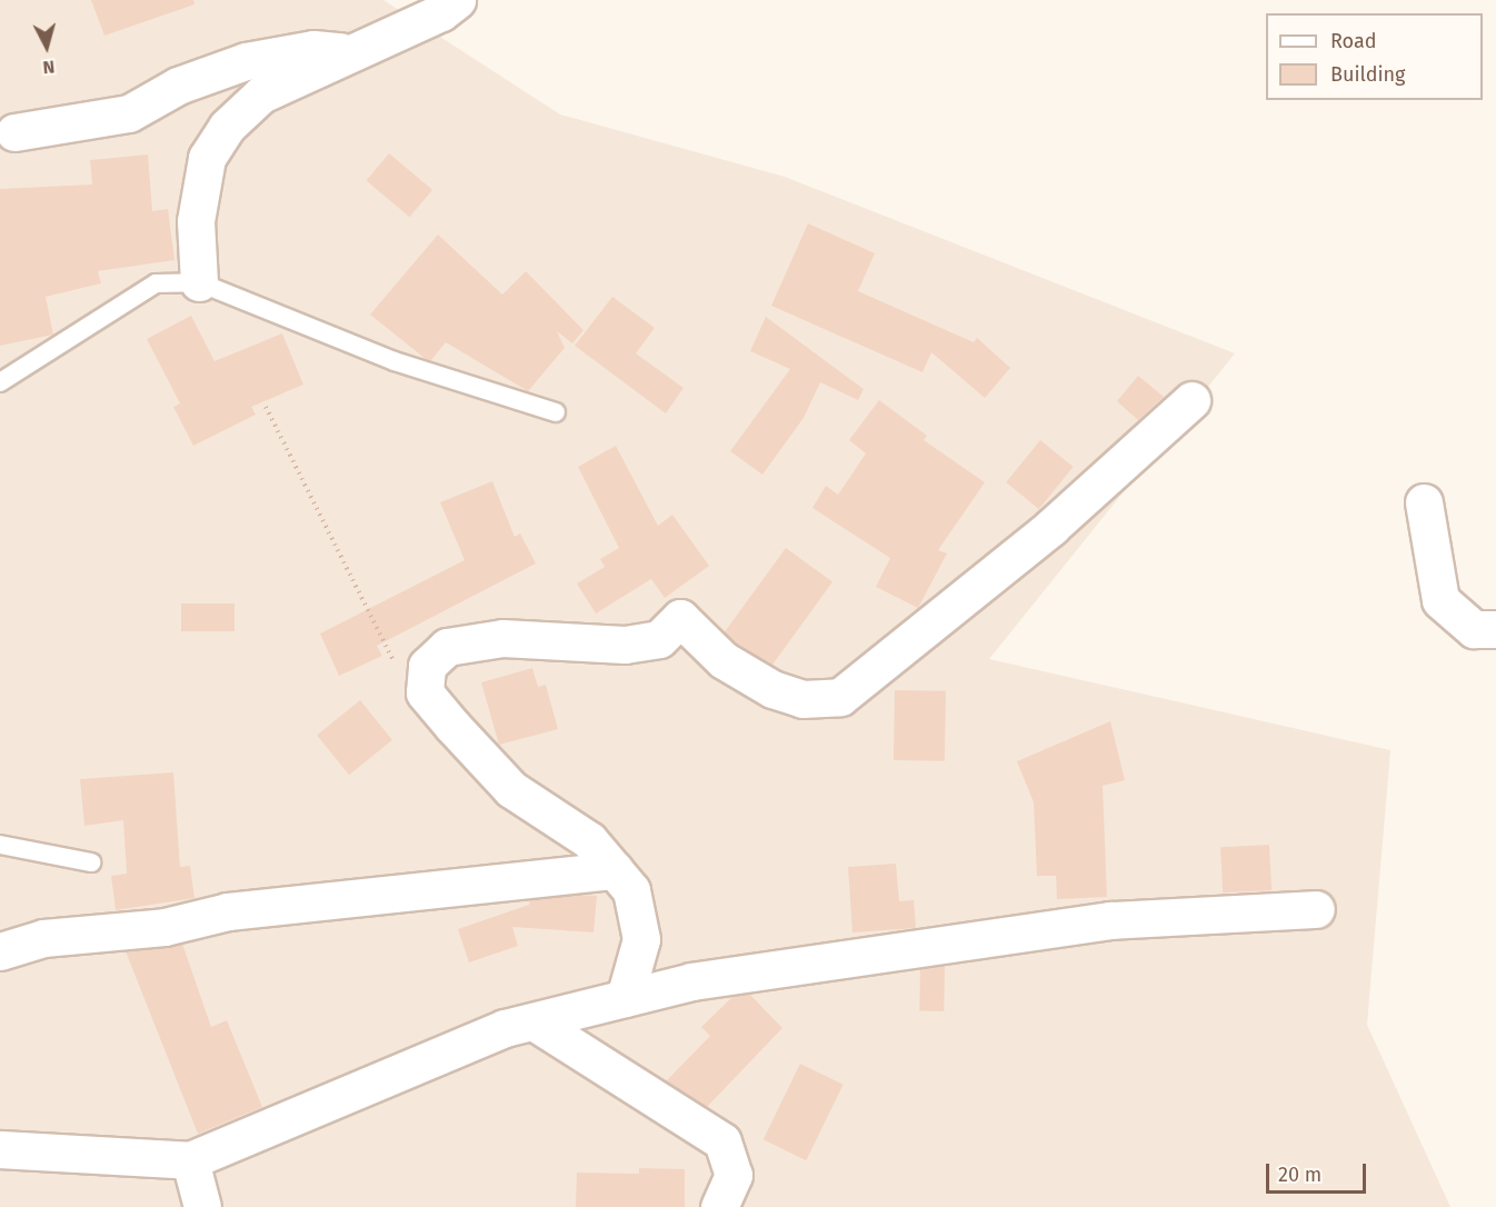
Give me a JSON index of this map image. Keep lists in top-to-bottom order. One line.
{"legend":["Road","Building"],"scale_bar":"20 m","north":"bottom"}
